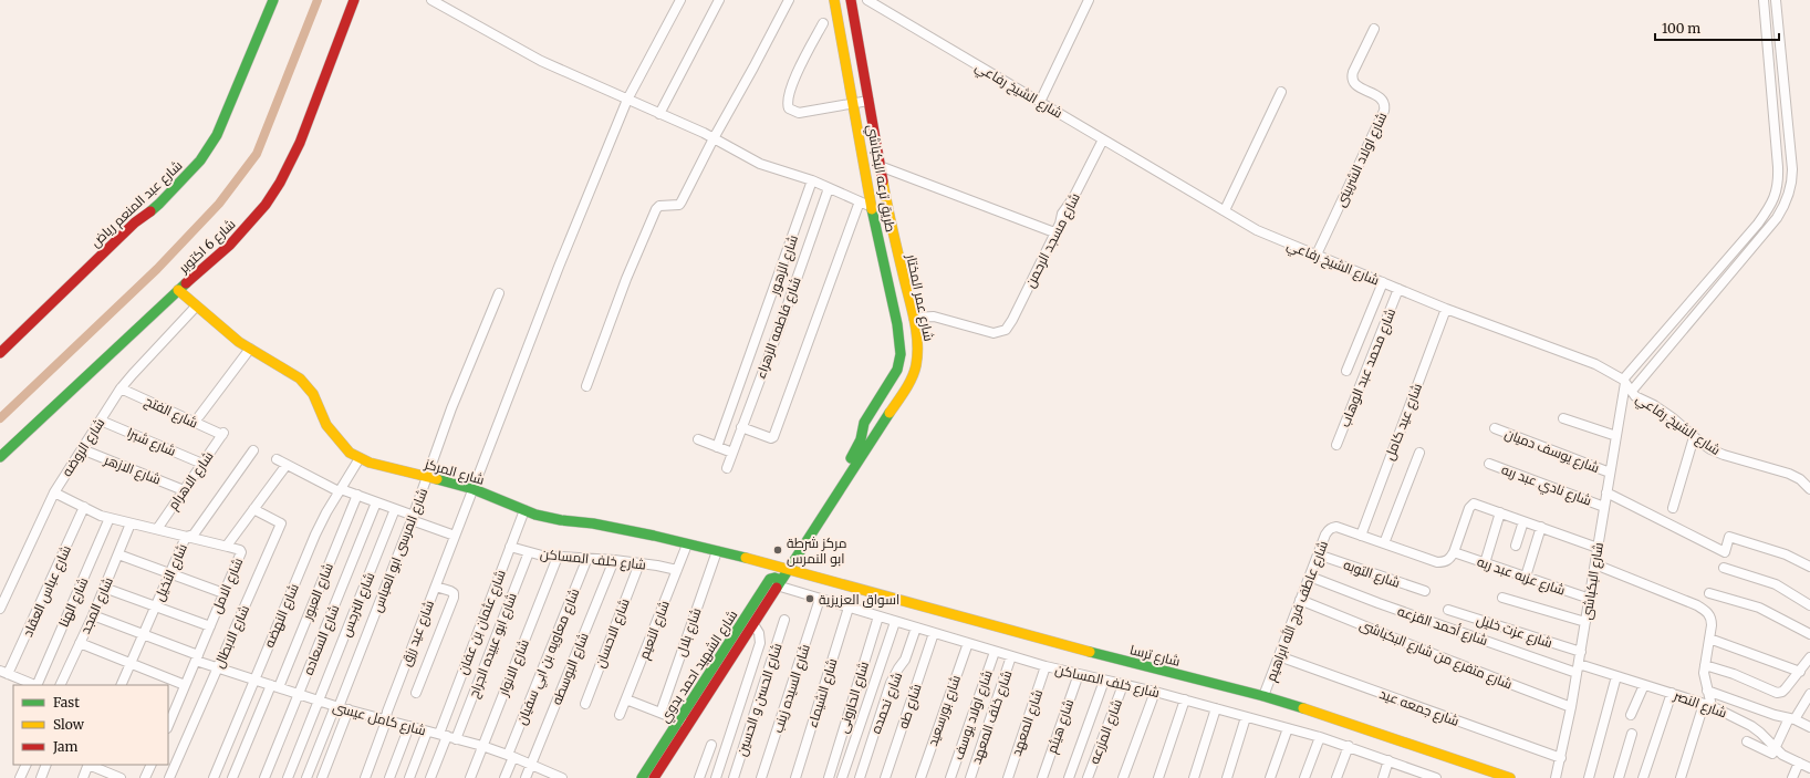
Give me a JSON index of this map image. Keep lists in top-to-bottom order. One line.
{"streets":{"main road":["طريق ترعه البكباشي","شارع عبد المنعم رياض","شارع 6 اكتوبر","شارع عمر المختار","شارع المركز","شارع ترسا","شارع الشهيد احمد بدوي"],"street":["شارع الشيخ رفاعي","شارع اولاد الشربينى","شارع مسجد الرحمن","شارع الزهور","شارع فاطمه الزهراء","شارع محمد عبد الوهاب","شارع الفتح","شارع عيد كامل","شارع شبرا","شارع الروضه","شارع يوسف دميان","شارع الازهر","شارع الاهرام","شارع نادي عبد ربه","شارع المرسى ابو العباس","شارع خلف المساكن","شارع النخيل","شارع التوبه","شارع عزبه عبد ربه","شارع البكباشى","شارع الامل","شارع عباس العقاد","شارع العبور","شارع الهنا","شارع النرجس","شارع المجد","شارع عاطف فرج الله ابراهيم","شارع النهضه","شارع عثمان بن عفان","شارع أحمد القزعه","شارع النعيم","شارع عزت خليل","شارع بلال","شارع عيد رزق","شارع الاحسان","شارع الابطال","شارع السعاده","شارع ابو عبيده الجراح","شارع متفرع من شارع البكباشى","شارع معاويه بن ابي سفيان","شارع الانوار","شارع البوسطه","شارع السيده زينب","شارع الشيماء","شارع الحارونى","شارع الحسن و الحسين","شارع نحمده","شارع النصر","شارع طه","شارع جمعه عيد","شارع بورسعيد","شارع اولاد يوسف","شارع خلف المعهد","شارع كامل عيسى","شارع المعهد","شارع هيثم","شارع المزرعه"]},"crossings":[["شارع الشيخ رفاعي","شارع اولاد الشربينى"],["شارع الشيخ رفاعي","شارع مسجد الرحمن"],["شارع الشيخ رفاعي","شارع محمد عبد الوهاب"],["شارع الشيخ رفاعي","شارع عيد كامل"],["شارع الشيخ رفاعي","شارع البكباشى"],["طريق ترعه البكباشي","شارع عمر المختار"],["شارع مسجد الرحمن","شارع عمر المختار"],["شارع 6 اكتوبر","شارع المركز"],["شارع عمر المختار","شارع المركز"],["شارع عمر المختار","شارع ترسا"],["شارع عمر المختار","شارع الشهيد احمد بدوي"],["شارع الفتح","شارع الروضه"],["شارع الفتح","شارع الاهرام"],["شارع عيد كامل","شارع عاطف فرج الله ابراهيم"],["شارع شبرا","شارع الروضه"],["شارع شبرا","شارع الاهرام"],["شارع الروضه","شارع الازهر"],["شارع الروضه","شارع المركز"],["شارع يوسف دميان","شارع البكباشى"],["شارع الازهر","شارع الاهرام"],["شارع المركز","شارع المرسى ابو العباس"],["شارع المركز","شارع النهضه"],["شارع المركز","شارع عثمان بن عفان"],["شارع المركز","شارع النعيم"],["شارع المركز","شارع بلال"],["شارع المركز","شارع عيد رزق"],["شارع المركز","شارع ترسا"],["شارع المركز","شارع الشهيد احمد بدوي"],["شارع نادي عبد ربه","شارع البكباشى"],["شارع المرسى ابو العباس","شارع كامل عيسى"],["شارع خلف المساكن","شارع عثمان بن عفان"],["شارع خلف المساكن","شارع النعيم"],["شارع خلف المساكن","شارع الاحسان"],["شارع خلف المساكن","شارع ابو عبيده الجراح"],["شارع خلف المساكن","شارع معاويه بن ابي سفيان"],["شارع خلف المساكن","شارع الشهيد احمد بدوي"],["شارع خلف المساكن","شارع الانوار"],["شارع خلف المساكن","شارع البوسطه"],["شارع خلف المساكن","شارع السيده زينب"],["شارع خلف المساكن","شارع الشيماء"],["شارع خلف المساكن","شارع الحارونى"],["شارع خلف المساكن","شارع نحمده"],["شارع خلف المساكن","شارع طه"],["شارع خلف المساكن","شارع بورسعيد"],["شارع خلف المساكن","شارع اولاد يوسف"],["شارع خلف المساكن","شارع خلف المعهد"],["شارع خلف المساكن","شارع المعهد"],["شارع خلف المساكن","شارع هيثم"],["شارع خلف المساكن","شارع المزرعه"],["شارع النخيل","شارع كامل عيسى"],["شارع التوبه","شارع عاطف فرج الله ابراهيم"],["شارع عزبه عبد ربه","شارع البكباشى"],["شارع عزبه عبد ربه","شارع عاطف فرج الله ابراهيم"],["شارع البكباشى","شارع أحمد القزعه"],["شارع البكباشى","شارع عزت خليل"],["شارع البكباشى","شارع متفرع من شارع البكباشى"],["شارع البكباشى","شارع النصر"],["شارع البكباشى","شارع جمعه عيد"],["شارع الامل","شارع الابطال"],["شارع الامل","شارع كامل عيسى"],["شارع العبور","شارع كامل عيسى"],["شارع النرجس","شارع كامل عيسى"],["شارع المجد","شارع كامل عيسى"],["شارع عاطف فرج الله ابراهيم","شارع أحمد القزعه"],["شارع عاطف فرج الله ابراهيم","شارع متفرع من شارع البكباشى"],["شارع عاطف فرج الله ابراهيم","شارع ترسا"],["شارع عاطف فرج الله ابراهيم","شارع جمعه عيد"],["شارع النهضه","شارع كامل عيسى"],["شارع عثمان بن عفان","شارع كامل عيسى"],["شارع أحمد القزعه","شارع النصر"],["شارع عيد رزق","شارع كامل عيسى"],["شارع الابطال","شارع كامل عيسى"],["شارع السعاده","شارع كامل عيسى"],["شارع ابو عبيده الجراح","شارع كامل عيسى"],["شارع ترسا","شارع الشهيد احمد بدوي"],["شارع معاويه بن ابي سفيان","شارع كامل عيسى"],["شارع الانوار","شارع كامل عيسى"],["شارع البوسطه","شارع كامل عيسى"]],"places":["مركز شرطة ابو النمرس","اسواق العزيزية"],"legend":["Fast","Slow","Jam"],"scale_bar":"100 m"}
